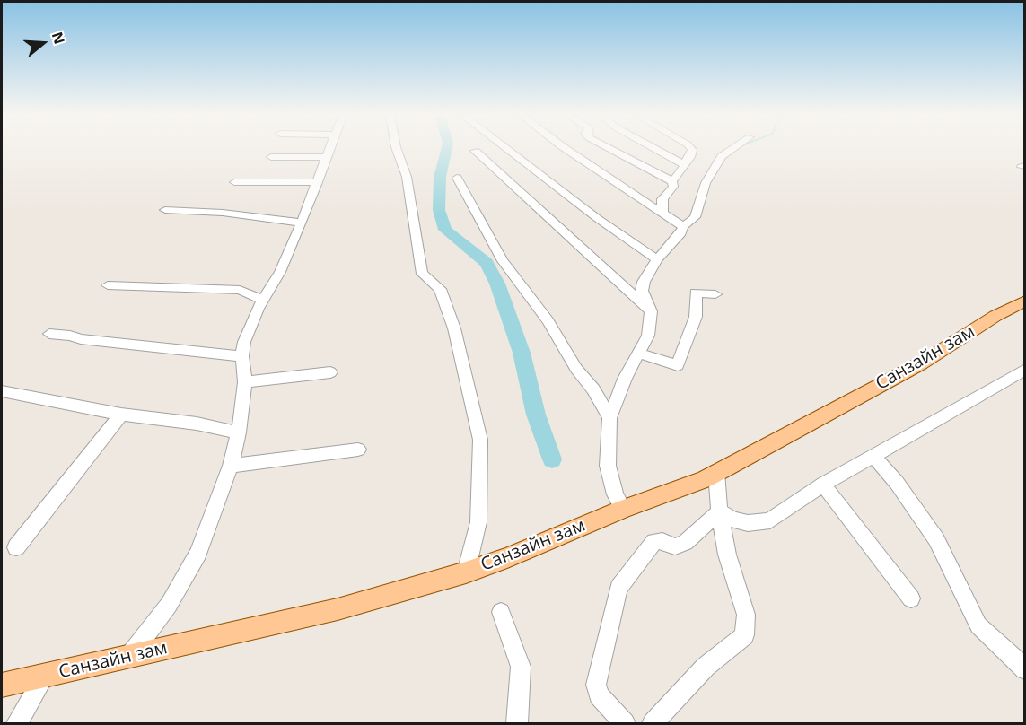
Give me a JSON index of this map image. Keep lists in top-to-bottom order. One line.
{"streets":{"main road":["Санзайн зам"]},"north":"right"}
